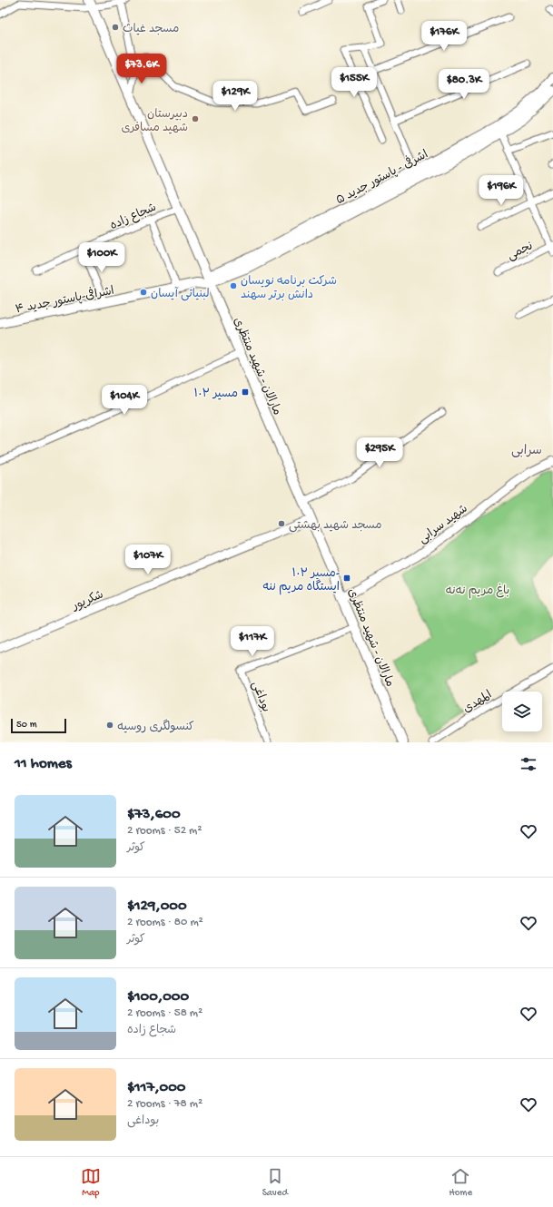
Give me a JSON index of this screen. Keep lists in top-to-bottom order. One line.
{"streets":{"main road":["اشرفی - پاستور جدید ۵","اشرافی-پاستور جدید ۴","مارالان - شهید منتظری"],"street":["شجاع زاده","نجمی","شهید سرابی","شکرپور","بوداغی","المهدی"]},"crossings":[["اشرفی - پاستور جدید ۵","اشرافی-پاستور جدید ۴"],["اشرفی - پاستور جدید ۵","مارالان - شهید منتظری"],["شجاع زاده","مارالان - شهید منتظری"],["اشرافی-پاستور جدید ۴","مارالان - شهید منتظری"],["مارالان - شهید منتظری","شهید سرابی"],["مارالان - شهید منتظری","بوداغی"]],"districts":["سرابی"],"parks":["باغ مریم نه‌نه"],"places":{"other":["مسجد غیاث","دبیرستان شهید مسافری","شرکت برنامه نویسان دانش برتر سهند","لبنیاتی آیسان","مسجد شهید بهشتی","کنسولگری روسیه"],"transit":["مسیر ۱۰۲","مسیر ۱۰۲- ایستگاه مریم ننه"]},"scale_bar":"50 m","page":{"price":["$176K","$73.6K","$155K","$80.3K","$129K","$196K","$100K","$104K","$295K","$107K","$117K"],"scale":"50 m","heading":"11 homes","list":[{"name":"$73,600","note":"2 rooms · 52 m² · کوثر"},{"name":"$129,000","note":"2 rooms · 80 m² · کوثر"},{"name":"$100,000","note":"2 rooms · 58 m² · شجاع زاده"},{"name":"$117,000","note":"2 rooms · 78 m² · بوداغی"}],"tabs":["Map","Saved","Home"]}}
